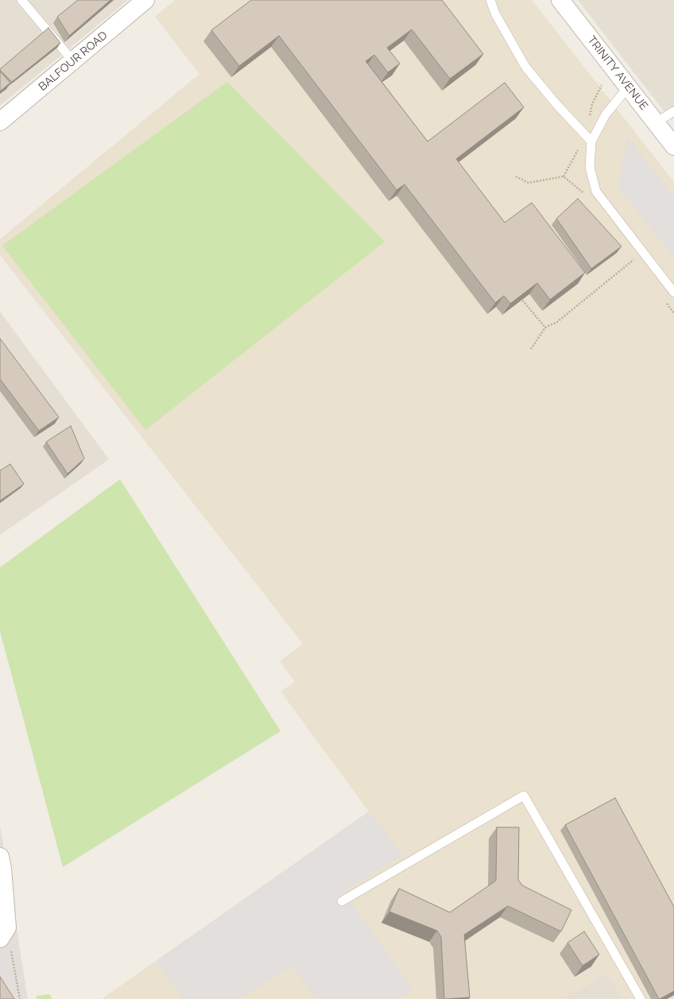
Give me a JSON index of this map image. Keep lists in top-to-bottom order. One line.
{"streets":{"street":["BALFOUR ROAD","TRINITY AVENUE"]}}
